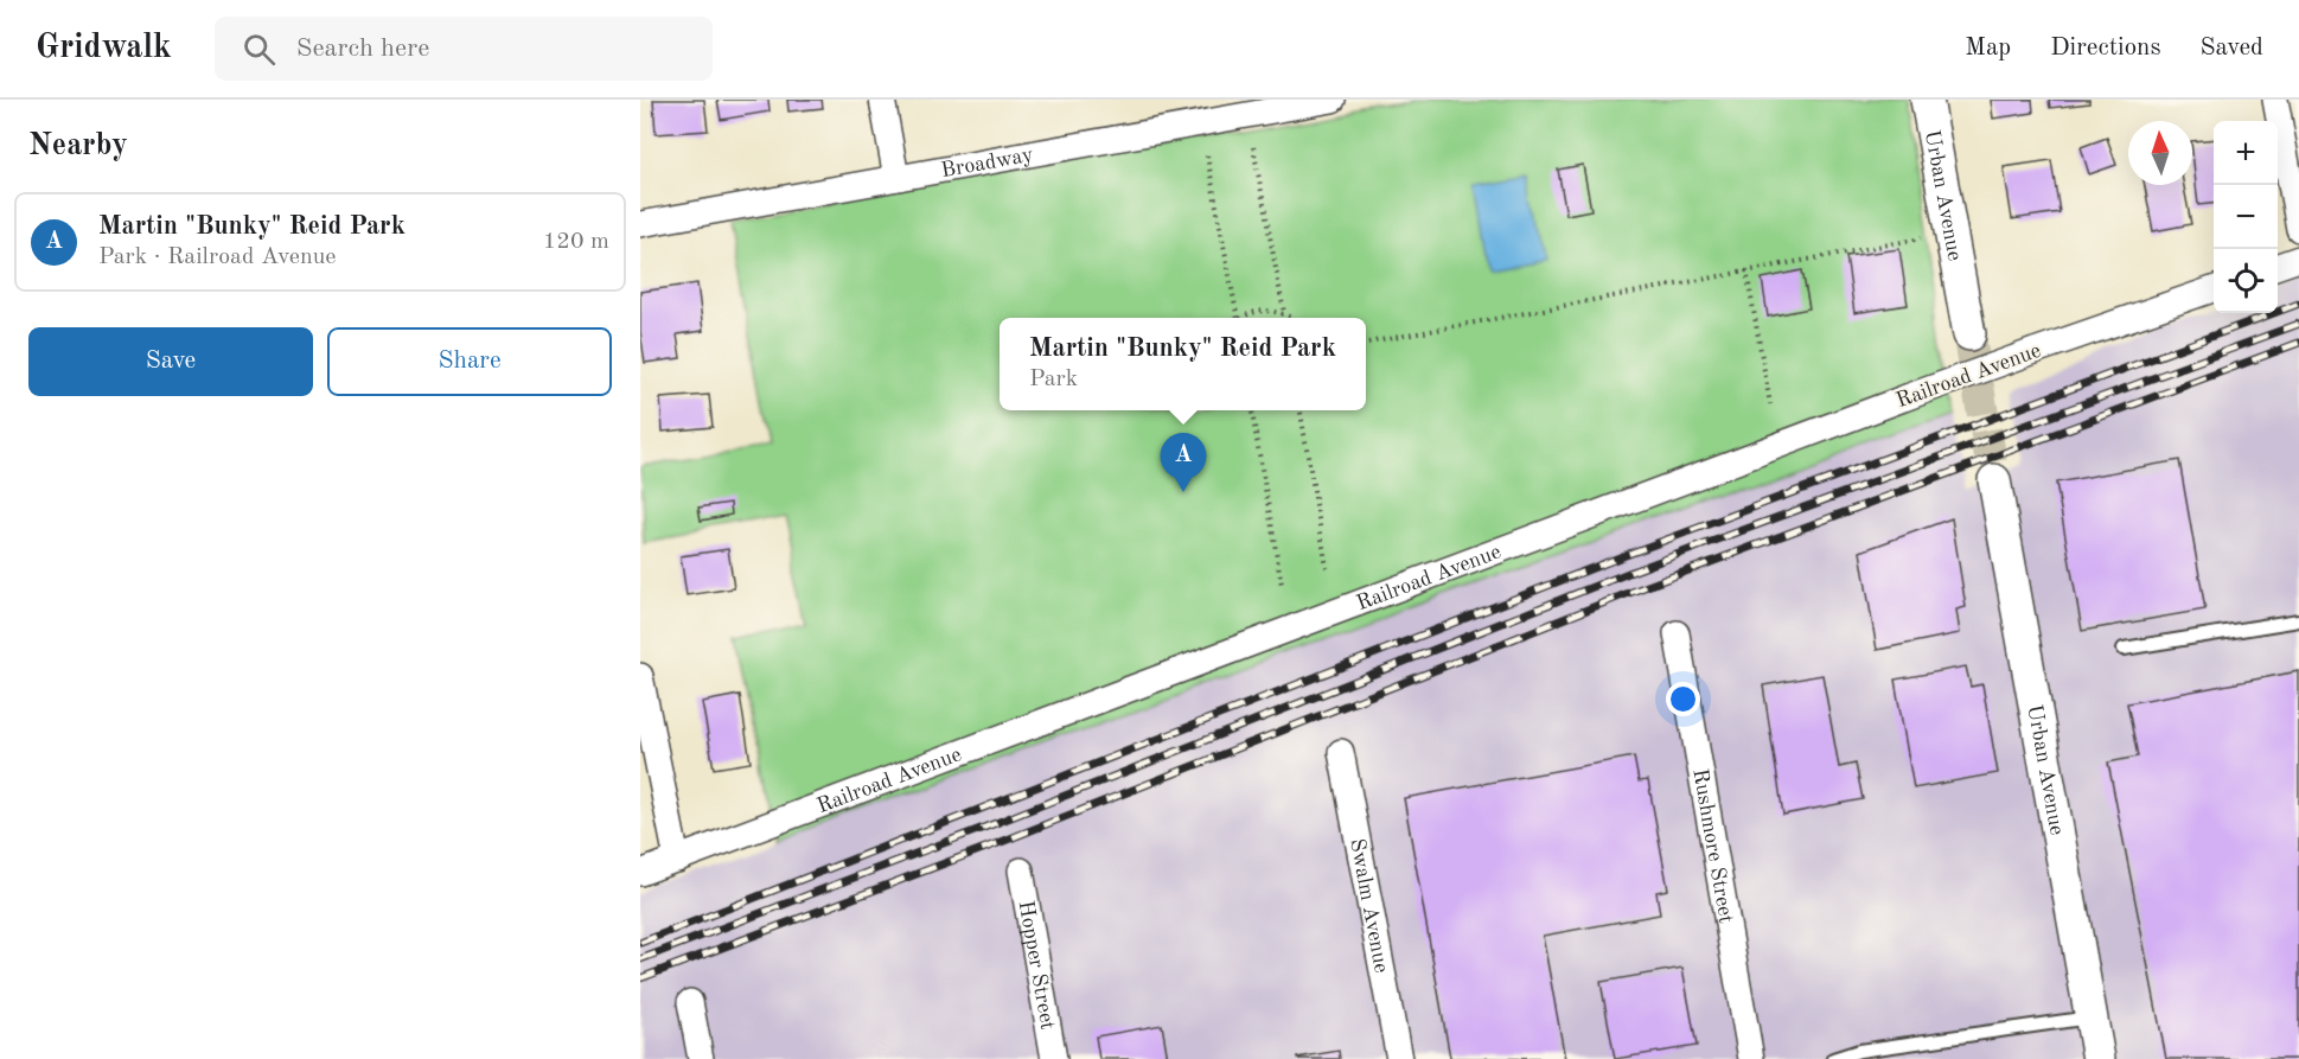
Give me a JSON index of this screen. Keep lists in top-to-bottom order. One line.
{"streets":{"street":["Broadway","Urban Avenue","Railroad Avenue","Rushmore Street","Swalm Avenue","Hopper Street"]},"north":"top","page":{"header":"Gridwalk","search":"Search here","nav":["Map","Directions","Saved"],"heading":"Nearby","map_buttons":["+","−"],"list":[{"mark":"A","name":"Martin \"Bunky\" Reid Park","note":"Park · Railroad Avenue","value":"120 m"}],"buttons":["Save","Share"],"popup":["Martin \"Bunky\" Reid Park","Park"],"pins":"A"}}
